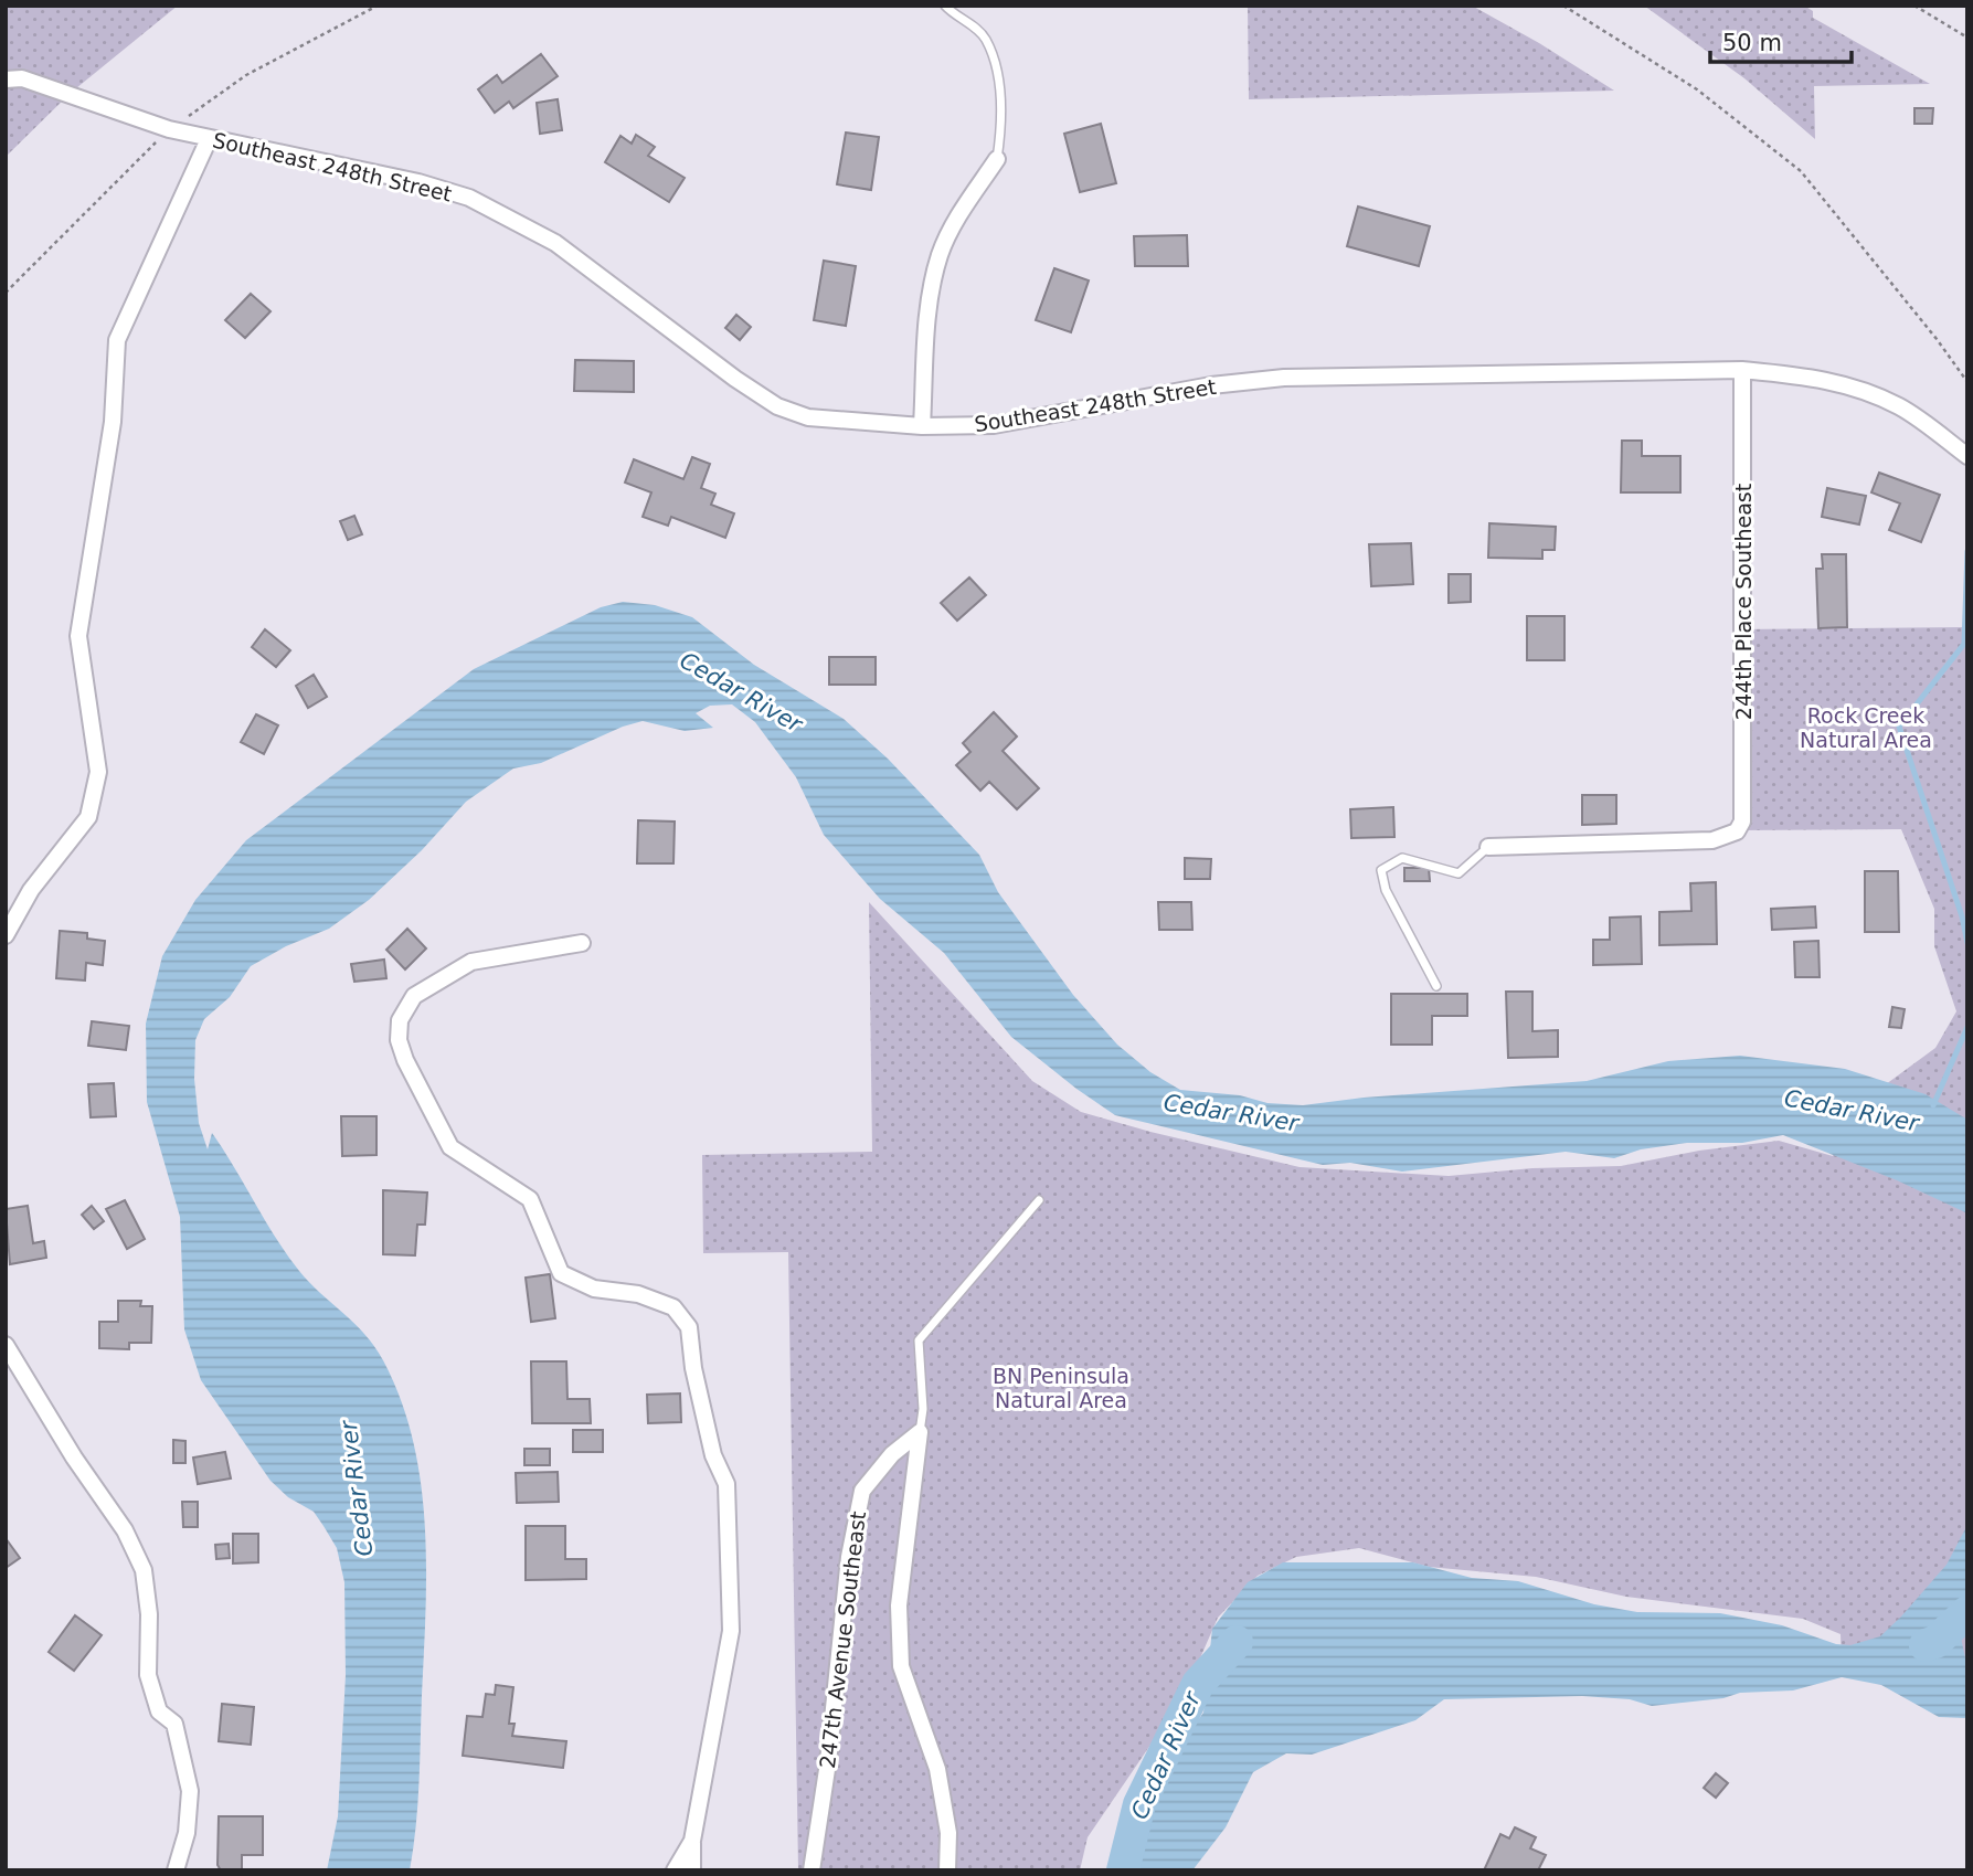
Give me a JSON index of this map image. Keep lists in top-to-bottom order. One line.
{"streets":{"street":["Southeast 248th Street","244th Place Southeast","247th Avenue Southeast"]},"crossings":[["Southeast 248th Street","244th Place Southeast"]],"water":["Cedar River"],"parks":["Rock Creek Natural Area","BN Peninsula Natural Area"],"scale_bar":"50 m"}
